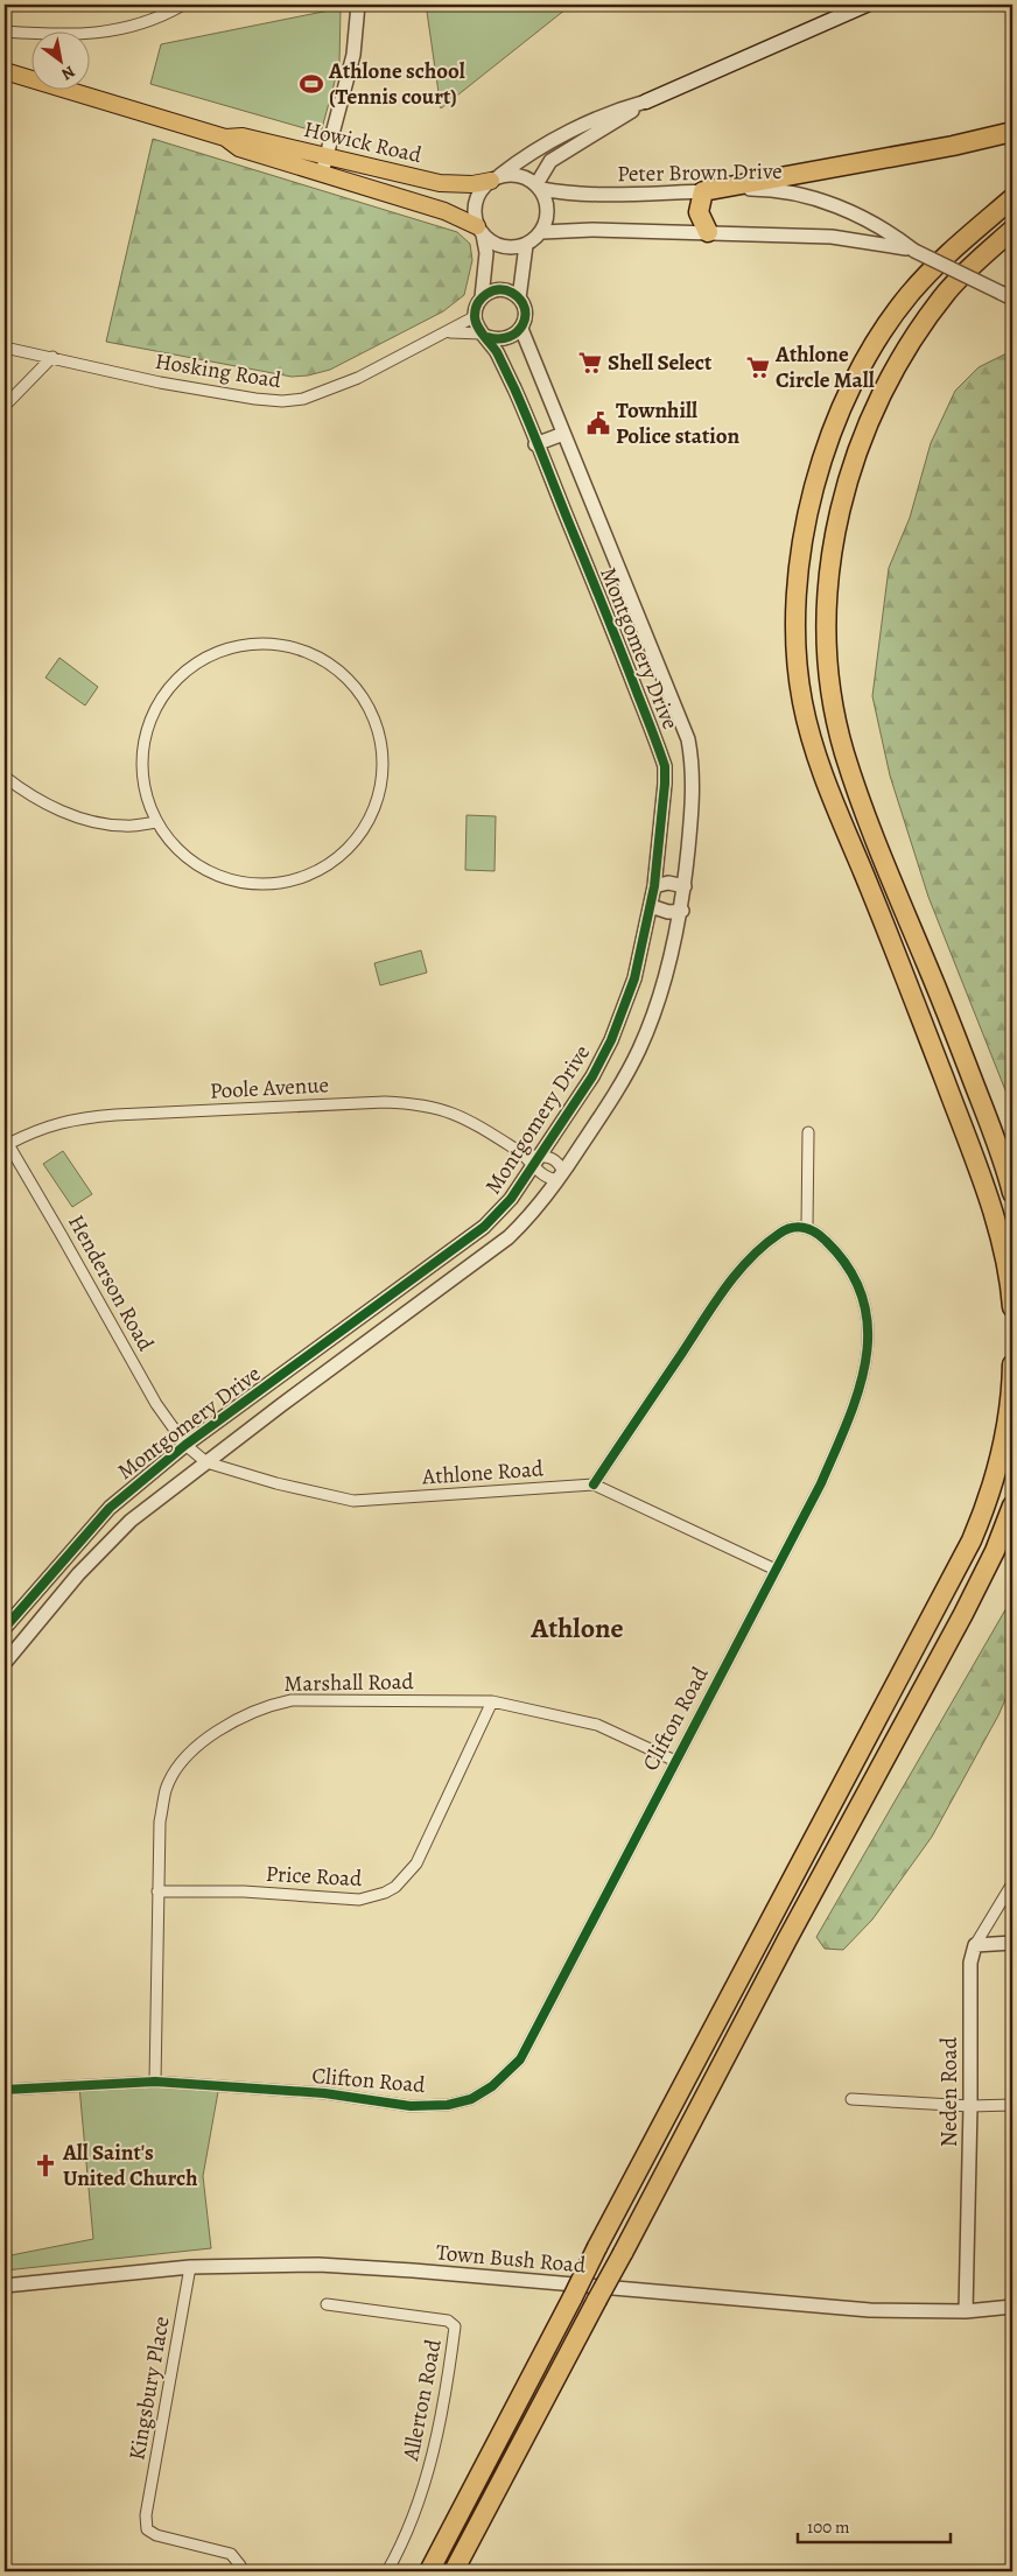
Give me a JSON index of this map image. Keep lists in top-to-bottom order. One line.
{"streets":{"main road":["Howick Road"],"street":["Peter Brown Drive","Hosking Road","Montgomery Drive","Poole Avenue","Henderson Road","Athlone Road","Marshall Road","Clifton Road","Price Road","Neden Road","Town Bush Road","Kingsbury Place","Allerton Road"]},"crossings":[["Howick Road","Peter Brown Drive"],["Hosking Road","Montgomery Drive"],["Montgomery Drive","Poole Avenue"],["Montgomery Drive","Henderson Road"],["Montgomery Drive","Athlone Road"],["Poole Avenue","Henderson Road"],["Henderson Road","Athlone Road"],["Athlone Road","Clifton Road"],["Marshall Road","Clifton Road"],["Marshall Road","Price Road"],["Neden Road","Town Bush Road"],["Town Bush Road","Kingsbury Place"]],"districts":["Athlone"],"places":{"sports":["Athlone school (Tennis court)"],"supermarket":["Shell Select","Athlone Circle Mall"],"public building":["Townhill Police station"],"church":["All Saint's United Church"]},"scale_bar":"100 m","north":"bottom right"}
